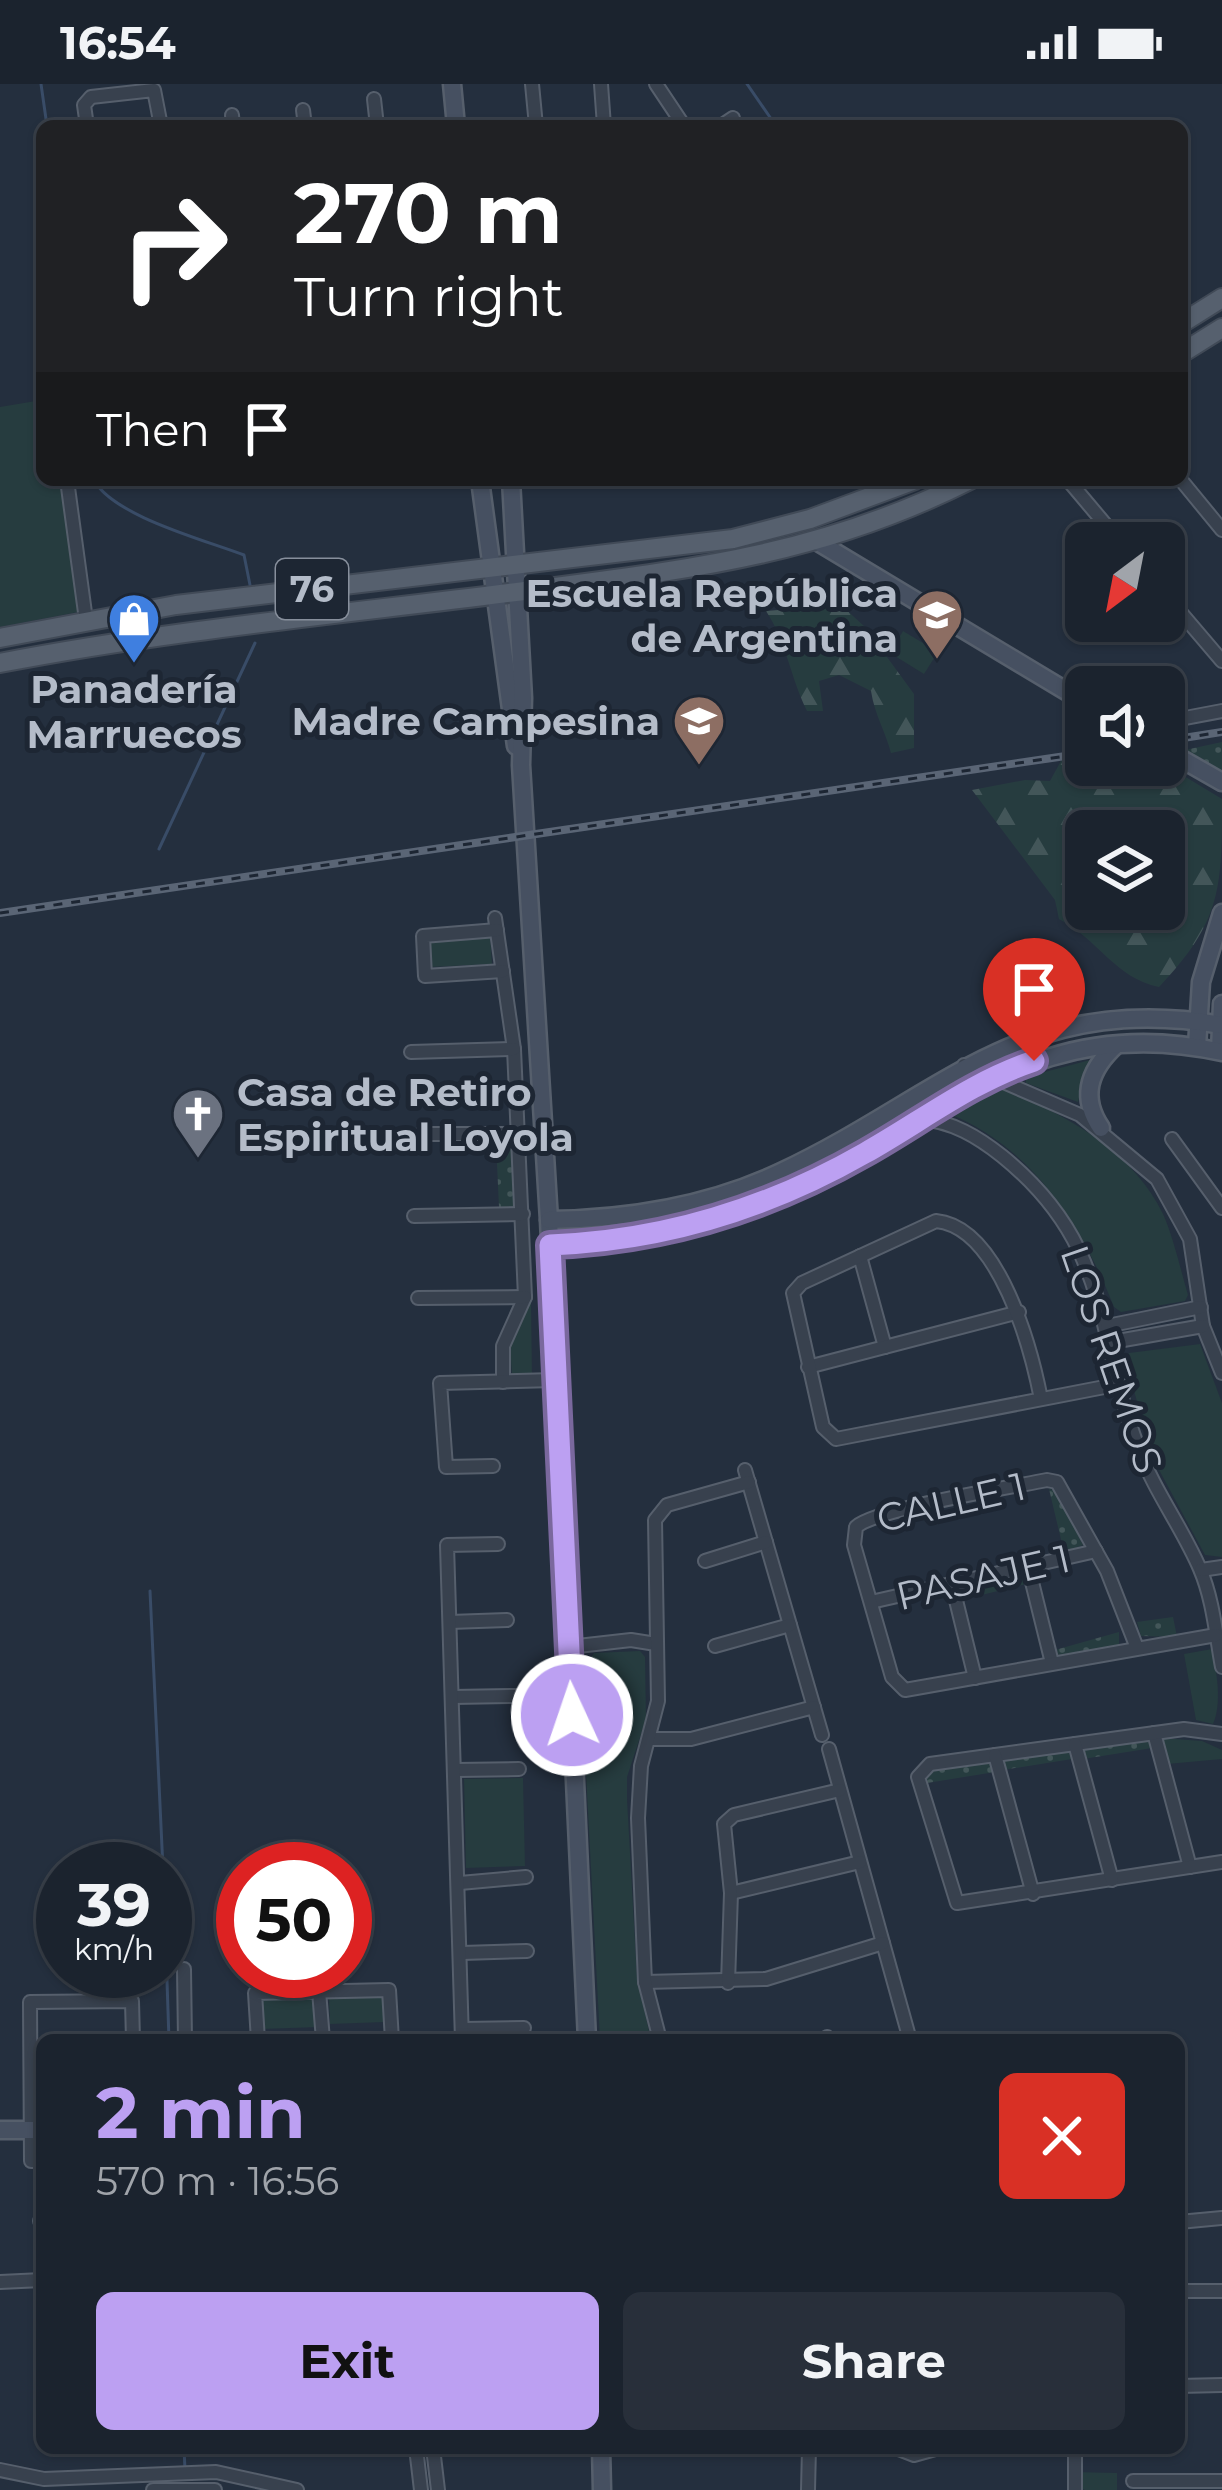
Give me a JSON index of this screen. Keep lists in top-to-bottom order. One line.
{"streets":{"main road":["76"],"street":["LOS REMOS","CALLE 1","PASAJE 1"]},"crossings":[["LOS REMOS","CALLE 1"],["CALLE 1","PASAJE 1"]],"places":{"school or university":["Escuela República de Argentina","Madre Campesina"],"shop":["Panadería Marruecos"],"church":["Casa de Retiro Espiritual Loyola"]},"north":"bottom left","page":{"status":"16:54","turn":["270 m","Turn right"],"then":"Then","speed":"39 km/h","limit":"50","heading":["2 min","570 m · 16:56"],"buttons":["Exit","Share"]}}
